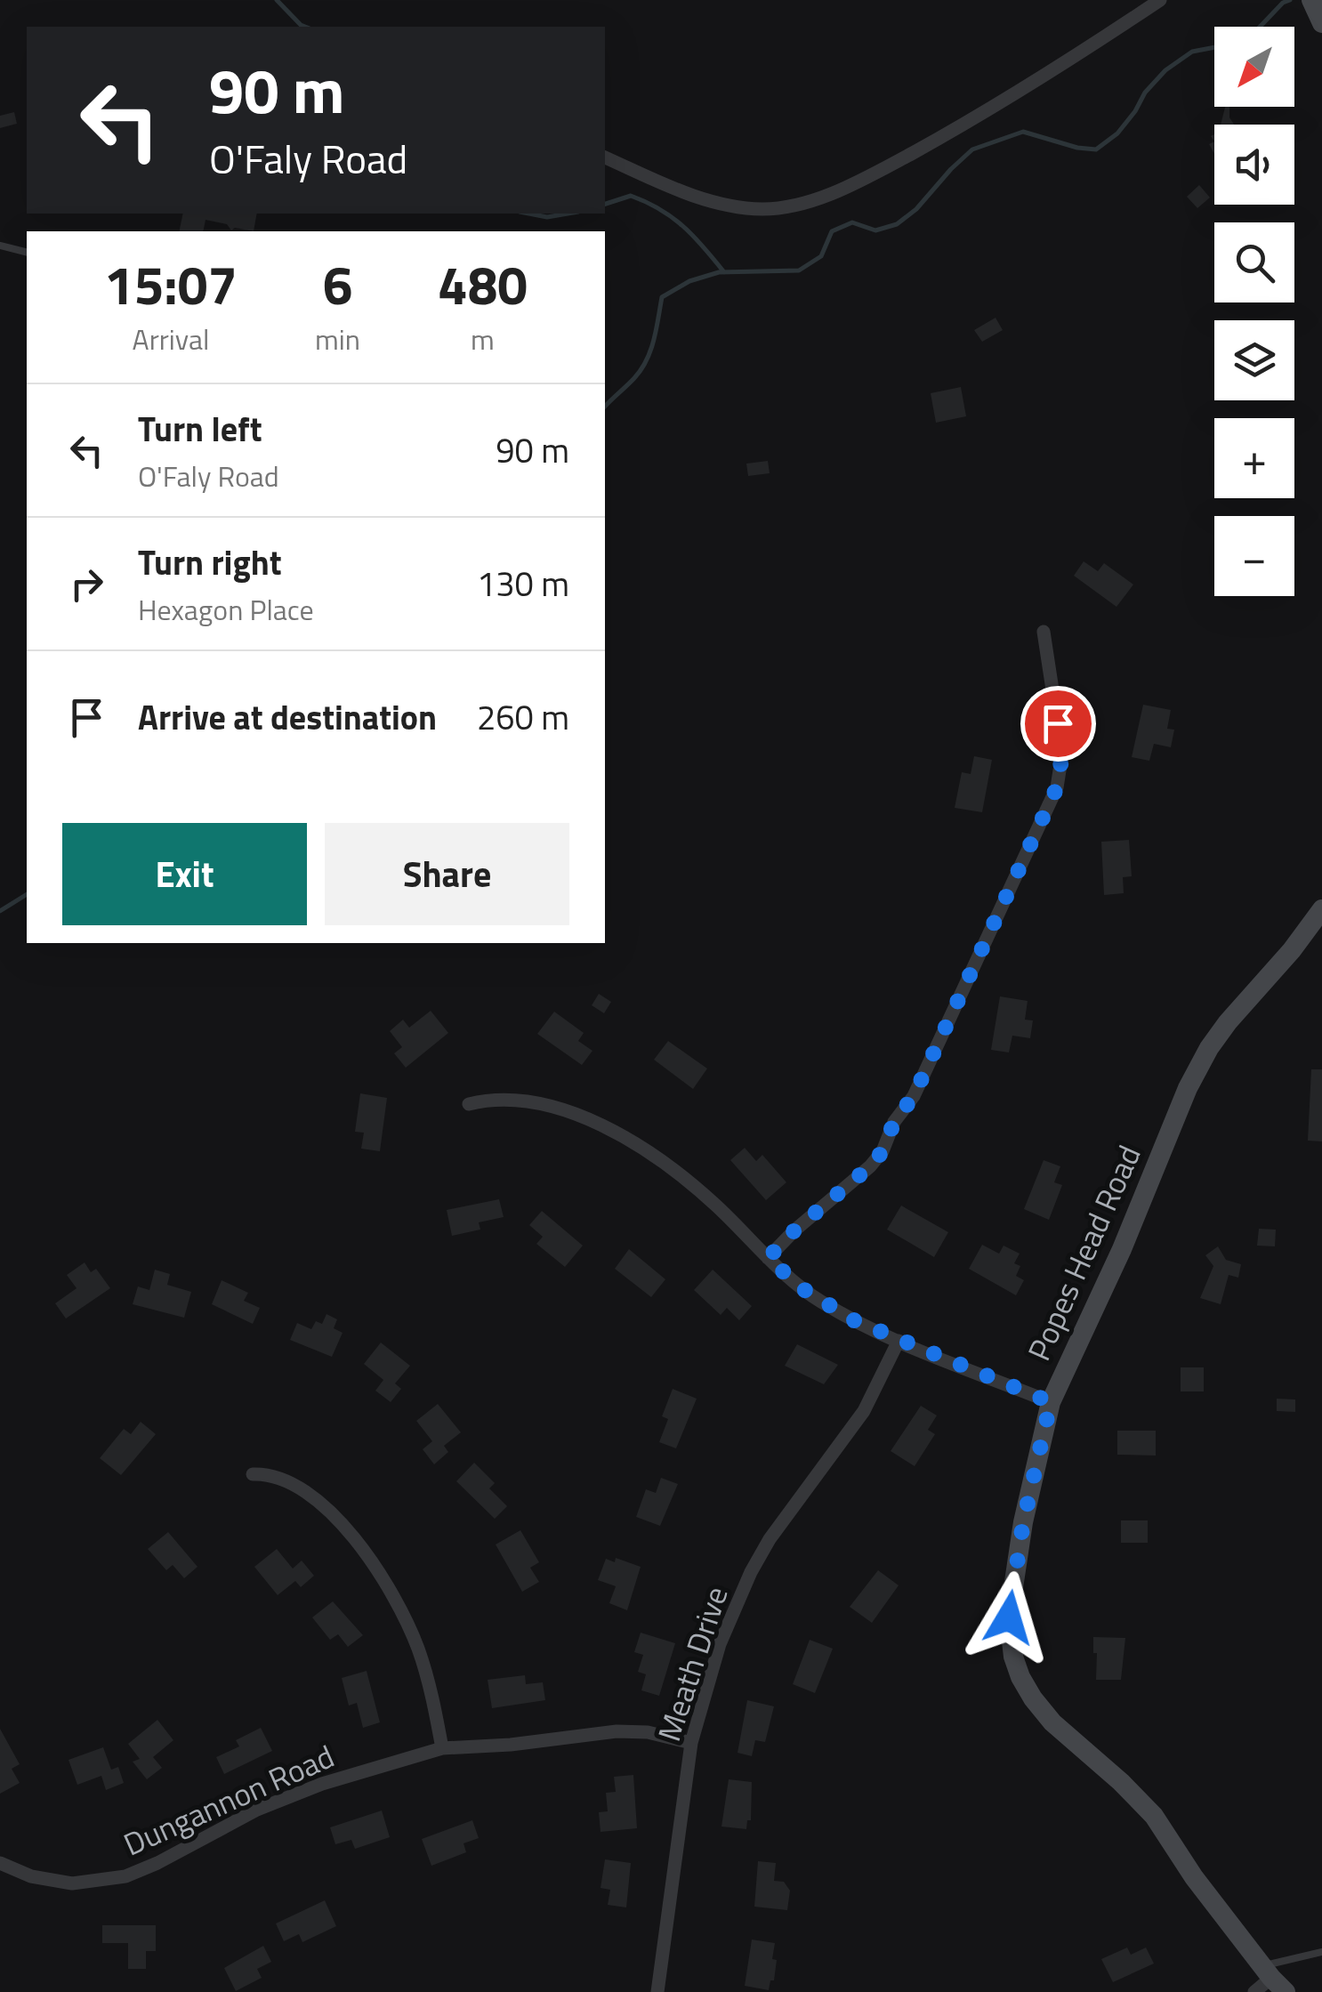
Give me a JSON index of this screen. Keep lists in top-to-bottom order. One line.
{"streets":{"street":["Popes Head Road","Meath Drive","Dungannon Road"]},"crossings":[["Meath Drive","Dungannon Road"]],"north":"bottom left","page":{"map_buttons":["+","−"],"turn":["90 m","O'Faly Road"],"eta":["15:07","Arrival","6","min","480","m"],"list":[{"name":"Turn left","note":"O'Faly Road","value":"90 m"},{"name":"Turn right","note":"Hexagon Place","value":"130 m"},{"name":"Arrive at destination","value":"260 m"}],"buttons":["Exit","Share"]}}
